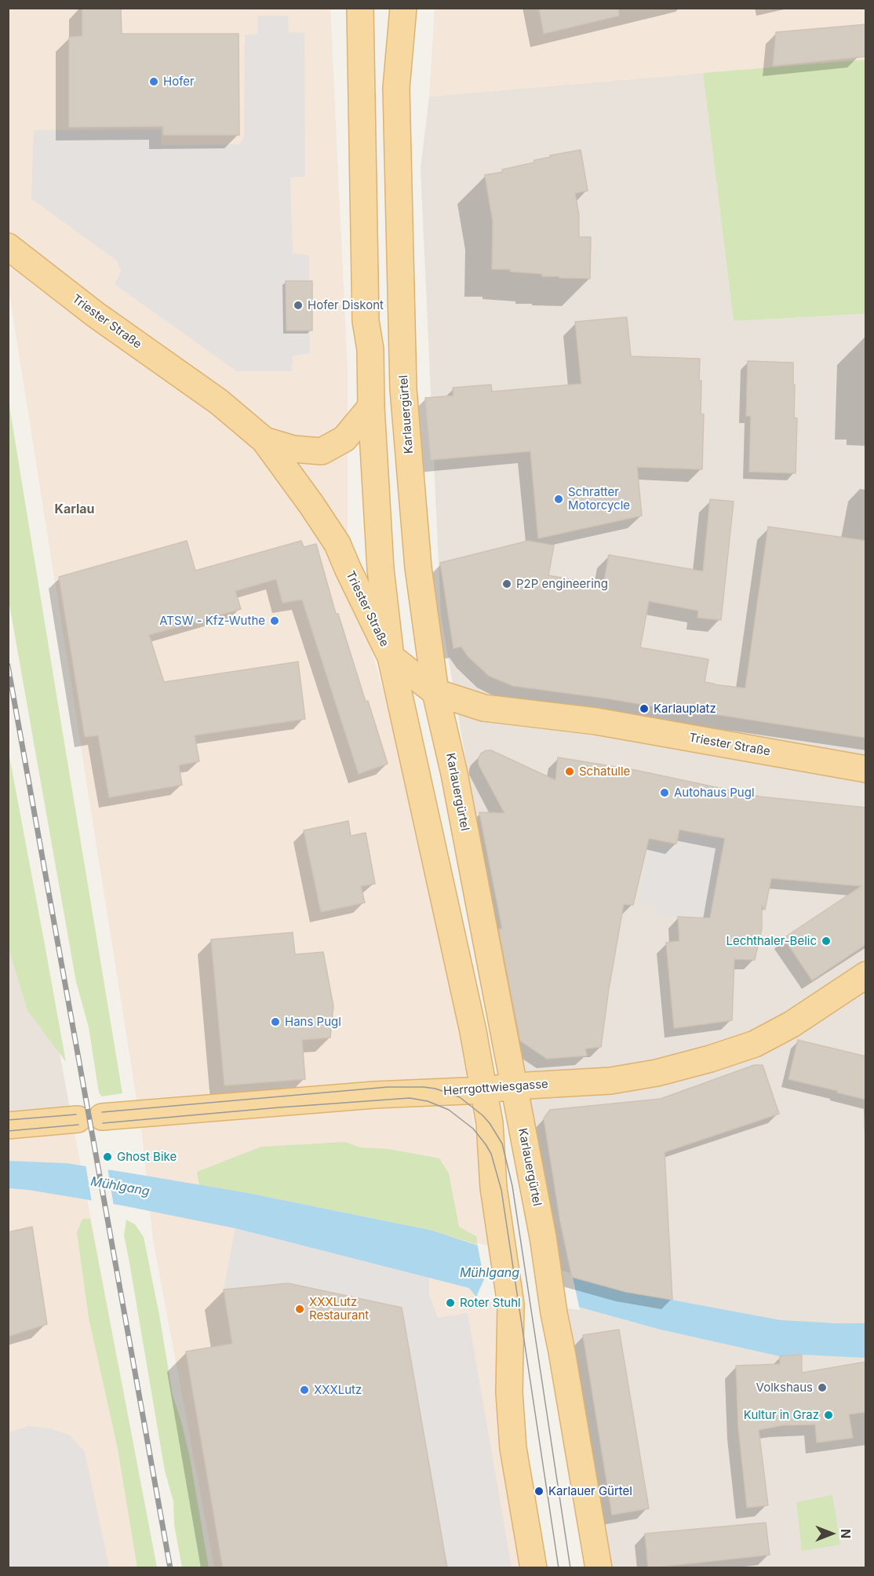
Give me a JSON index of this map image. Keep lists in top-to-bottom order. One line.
{"streets":{"main road":["Triester Straße","Karlauergürtel","Herrgottwiesgasse"]},"crossings":[["Triester Straße","Karlauergürtel"],["Karlauergürtel","Herrgottwiesgasse"]],"districts":["Karlau"],"water":["Mühlgang"],"places":["Hofer","Hofer Diskont","Schratter Motorcycle","P2P engineering","ATSW - Kfz-Wuthe","Karlauplatz","Schatulle","Autohaus Pugl","Lechthaler-Belic","Hans Pugl","Ghost Bike","Roter Stuhl","XXXLutz Restaurant","Volkshaus","XXXLutz","Kultur in Graz","Karlauer Gürtel"],"north":"right"}
